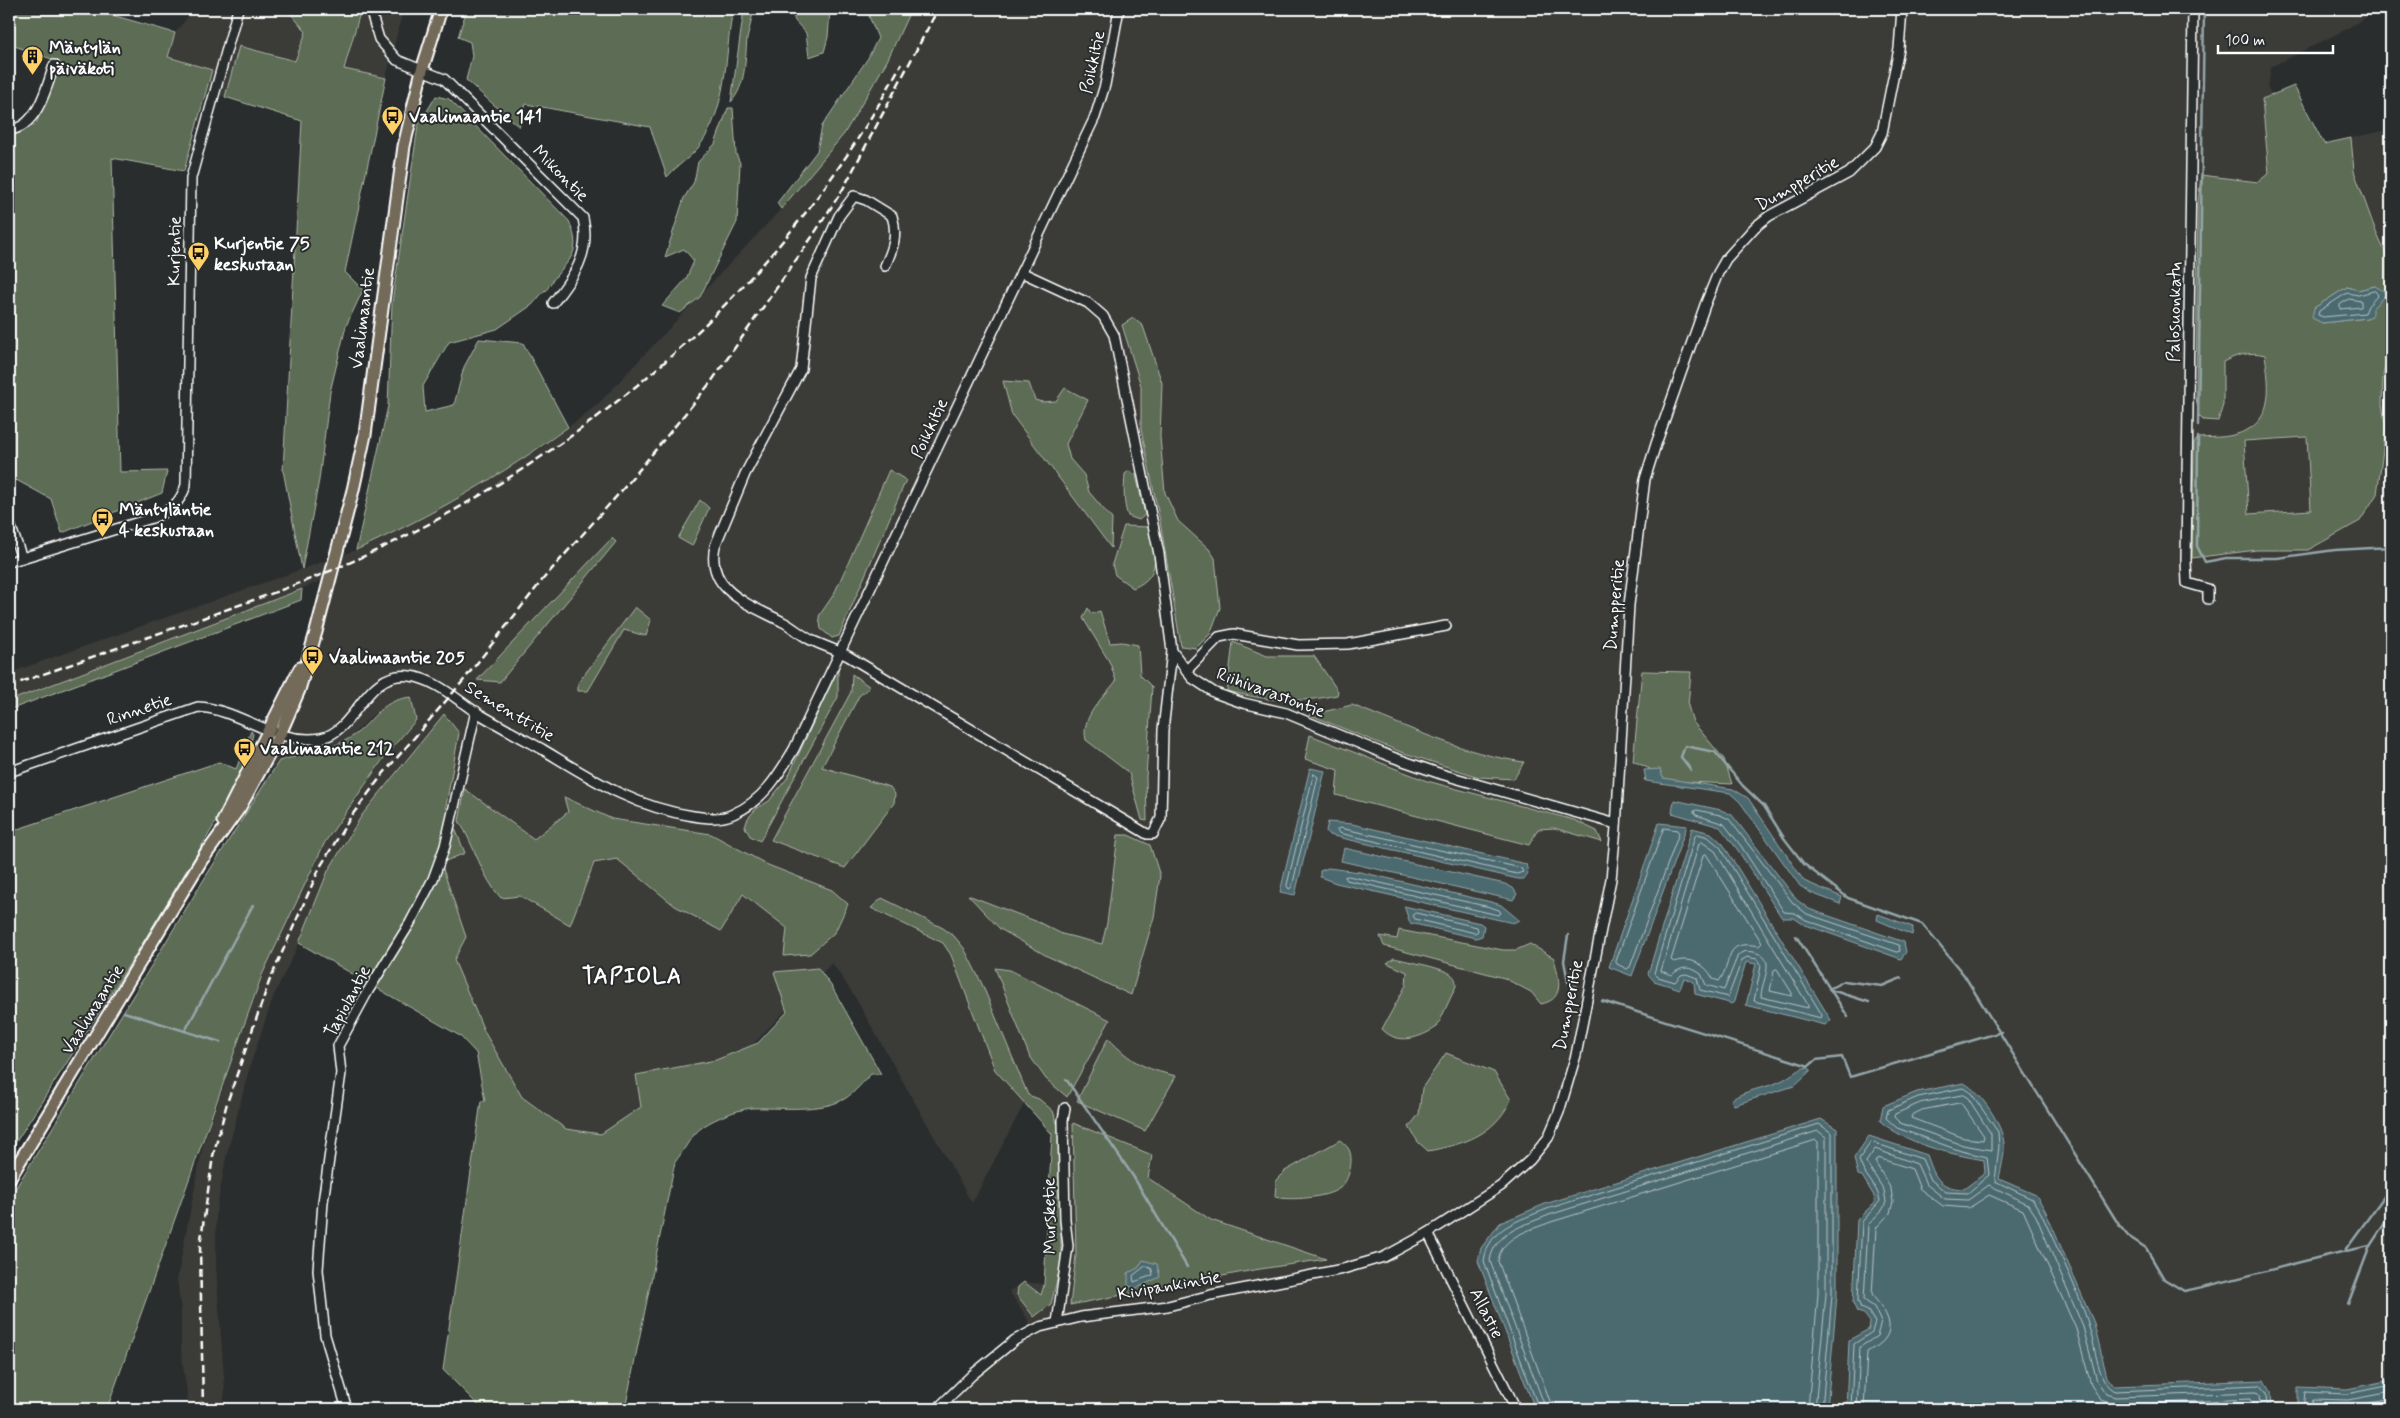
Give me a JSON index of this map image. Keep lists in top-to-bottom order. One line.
{"streets":{"main road":["Vaalimaantie"],"street":["Poikkitie","Mikontie","Dumpperitie","Kurjentie","Palosuonkatu","Riihivarastontie","Rinnetie","Sementtitie","Tapiolantie","Mursketie","Kivipankintie","Allastie"]},"crossings":[["Poikkitie","Riihivarastontie"],["Poikkitie","Sementtitie"],["Mikontie","Vaalimaantie"],["Dumpperitie","Riihivarastontie"],["Dumpperitie","Kivipankintie"],["Dumpperitie","Allastie"],["Vaalimaantie","Rinnetie"],["Vaalimaantie","Sementtitie"],["Rinnetie","Sementtitie"],["Sementtitie","Tapiolantie"],["Mursketie","Kivipankintie"],["Kivipankintie","Allastie"]],"districts":["TAPIOLA"],"places":{"building":["Mäntylän päiväkoti"],"bus stop":["Vaalimaantie 141","Kurjentie 75 keskustaan","Mäntyläntie 4 keskustaan","Vaalimaantie 205","Vaalimaantie 212"]},"scale_bar":"100 m"}
